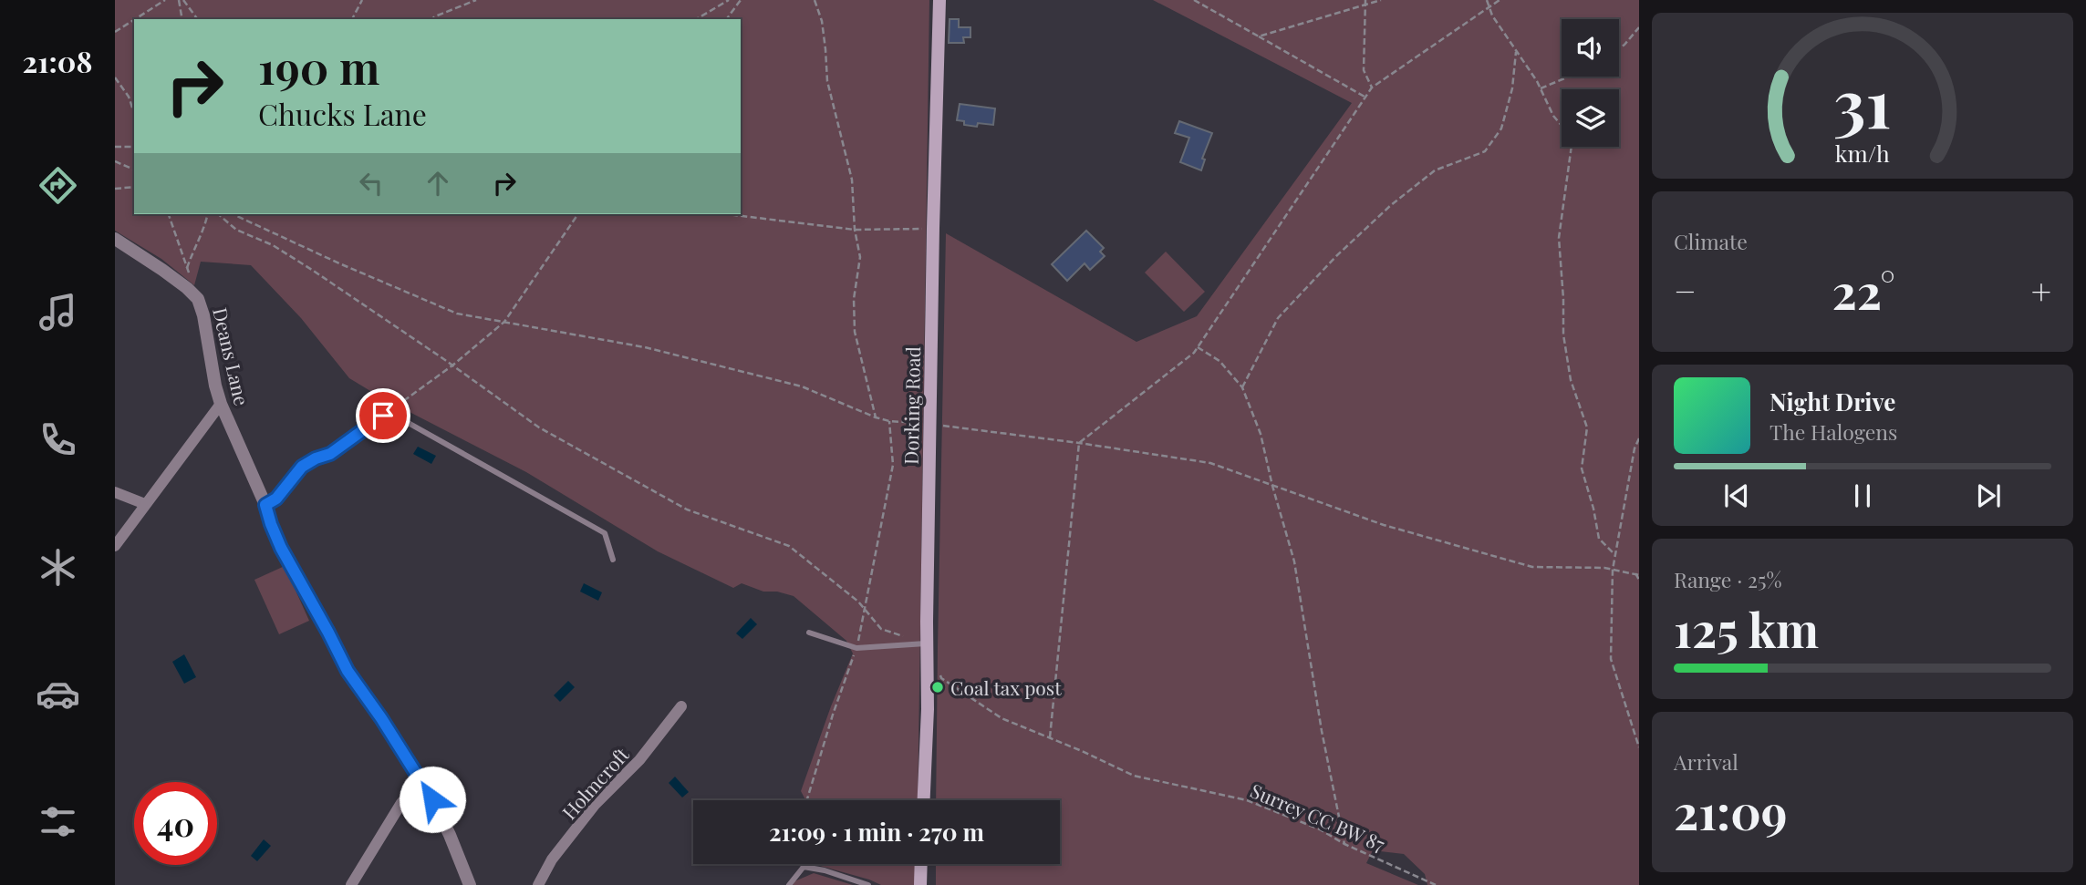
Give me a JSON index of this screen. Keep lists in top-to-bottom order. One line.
{"streets":{"main road":["Dorking Road"],"street":["Deans Lane","Holmcroft"],"path":["Surrey CC BW 87"]},"places":["Coal tax post"],"page":{"tabs":"21:08","turn":["190 m","Chucks Lane"],"tile":["Climate",["Range · 25%","125 km"],["Arrival","21:09"]],"heat":["−","22°","+"],"song":["Night Drive","The Halogens"],"limit":"40","trip":"21:09 · 1 min · 270 m","gauge":["31","km/h"]}}
